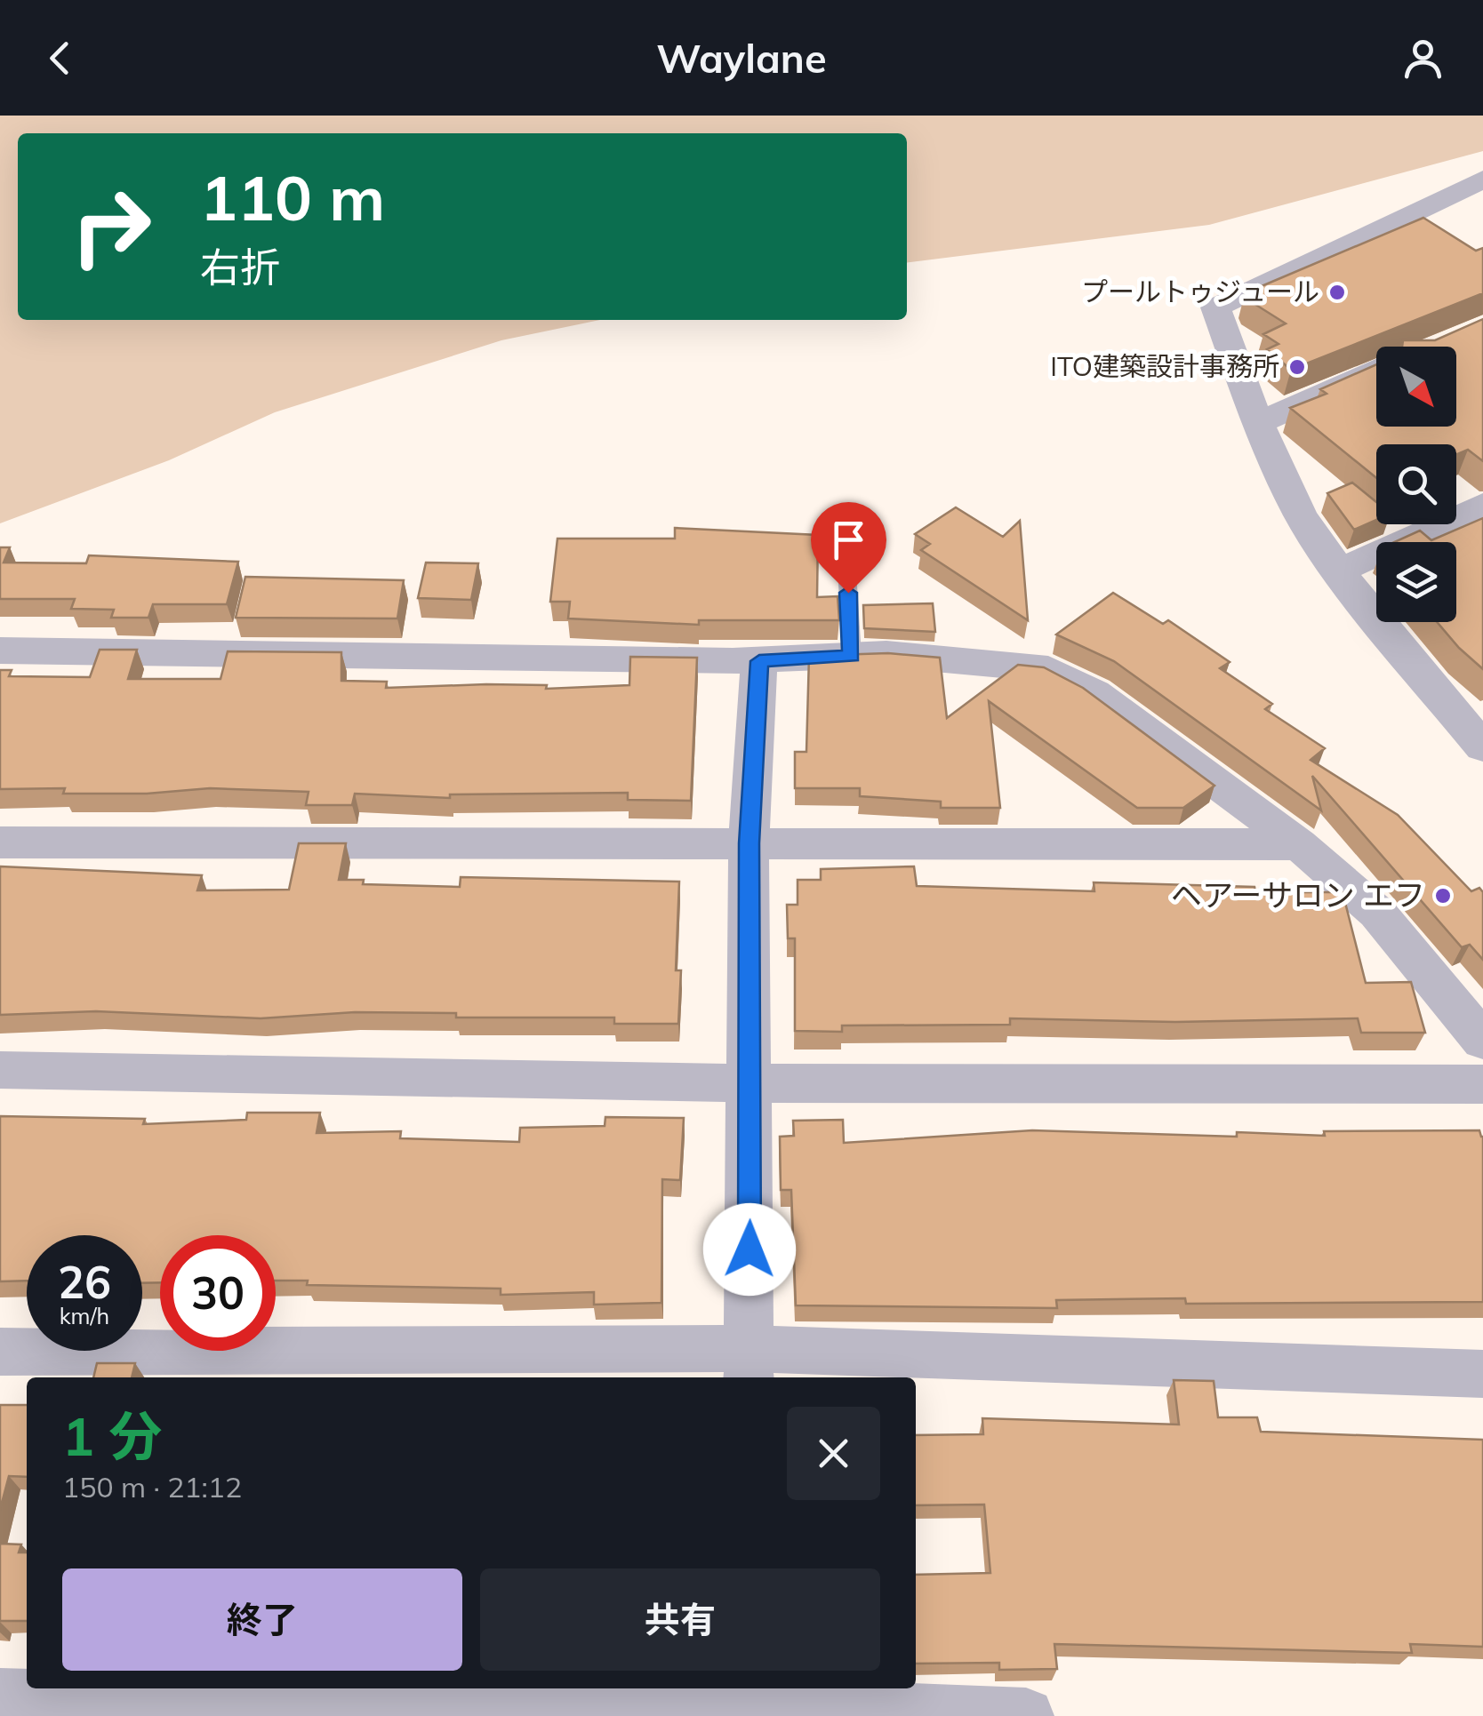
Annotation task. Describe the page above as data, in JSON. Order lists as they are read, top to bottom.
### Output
{
  "places": ["プールトゥジュール", "ITO建築設計事務所", "ヘアーサロン エフ"],
  "north": "bottom right",
  "page": {
    "header": "Waylane",
    "turn": ["110 m", "右折"],
    "speed": "26 km/h",
    "limit": "30",
    "heading": ["1 分", "150 m · 21:12"],
    "buttons": ["終了", "共有"]
  }
}
